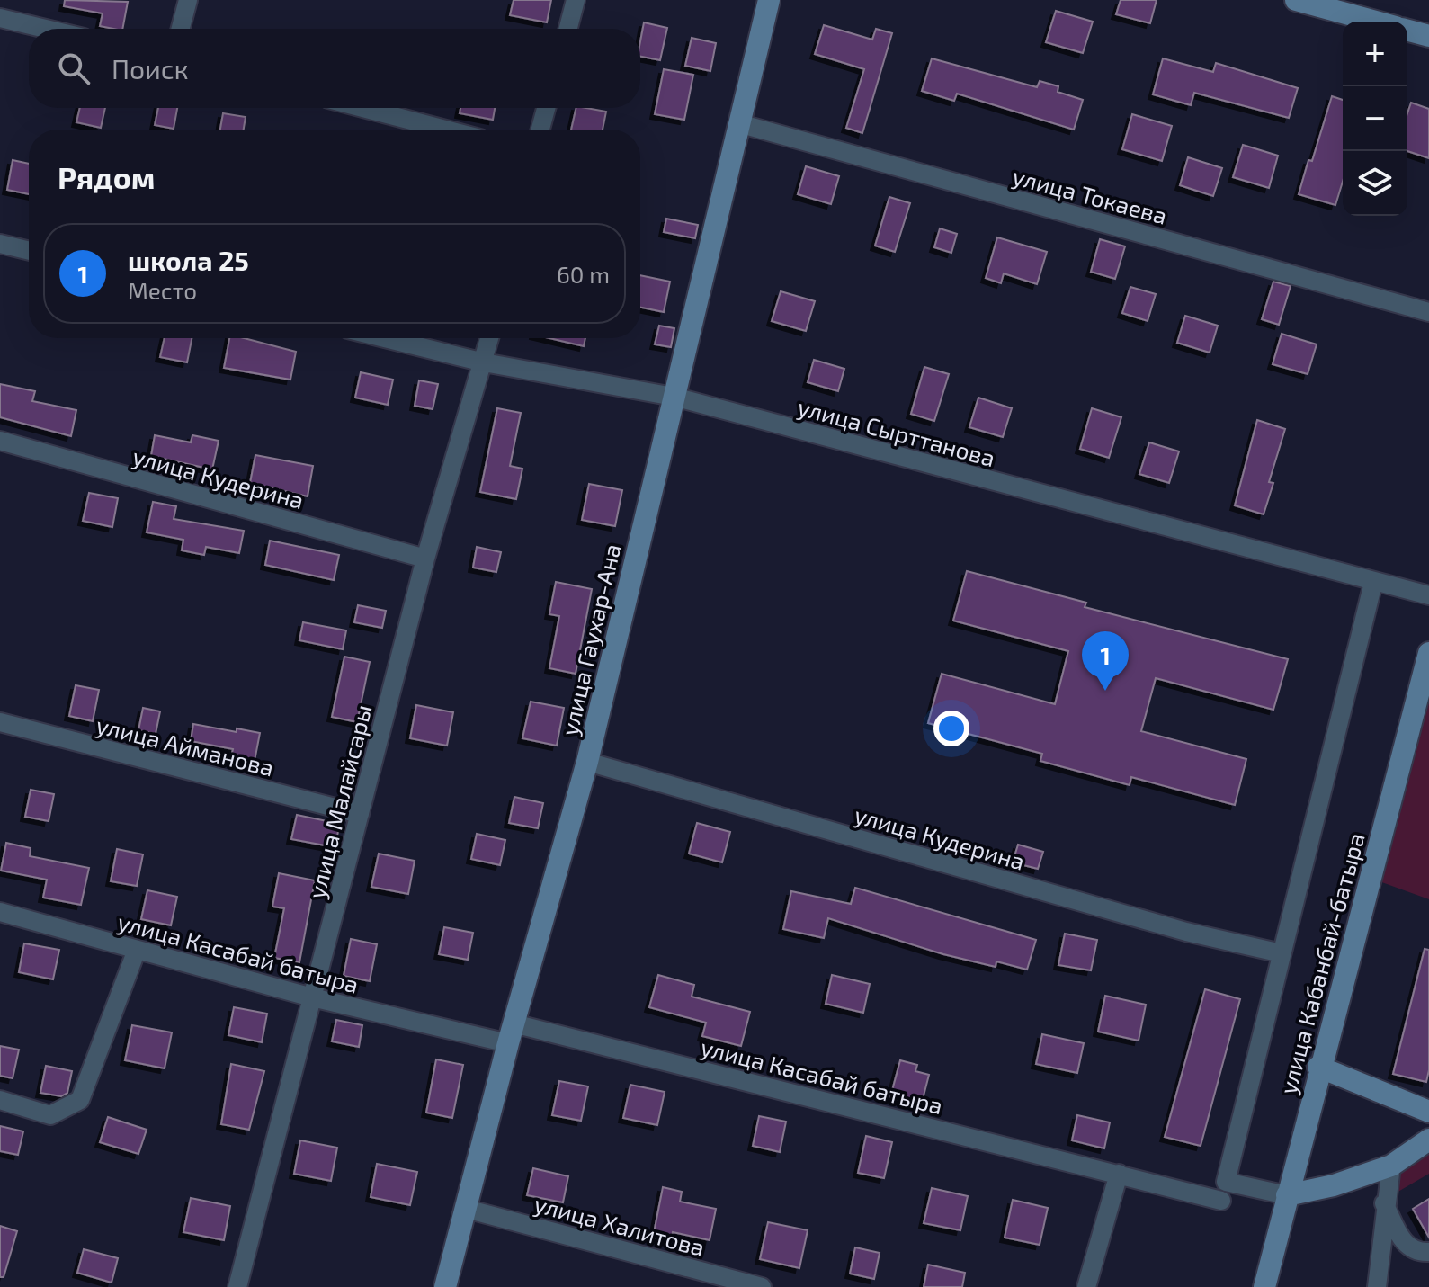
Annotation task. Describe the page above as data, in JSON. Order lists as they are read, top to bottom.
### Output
{
  "streets": {
    "street": [
      "улица Токаева",
      "улица Сырттанова",
      "улица Кудерина",
      "улица Гаухар-Ана",
      "улица Айманова",
      "улица Малайсары",
      "улица Касабай батыра",
      "улица Кабанбай-батыра",
      "улица Халитова"
    ]
  },
  "crossings": [
    ["улица Токаева", "улица Гаухар-Ана"],
    ["улица Сырттанова", "улица Гаухар-Ана"],
    ["улица Сырттанова", "улица Малайсары"],
    ["улица Кудерина", "улица Гаухар-Ана"],
    ["улица Кудерина", "улица Малайсары"],
    ["улица Гаухар-Ана", "улица Касабай батыра"],
    ["улица Гаухар-Ана", "улица Халитова"],
    ["улица Айманова", "улица Малайсары"],
    ["улица Малайсары", "улица Касабай батыра"]
  ],
  "page": {
    "map_buttons": ["+", "−"],
    "search": "Поиск",
    "heading": "Рядом",
    "list": [
      {
        "mark": "1",
        "name": "школа 25",
        "note": "Место",
        "value": "60 m"
      }
    ],
    "pins": "1"
  }
}
